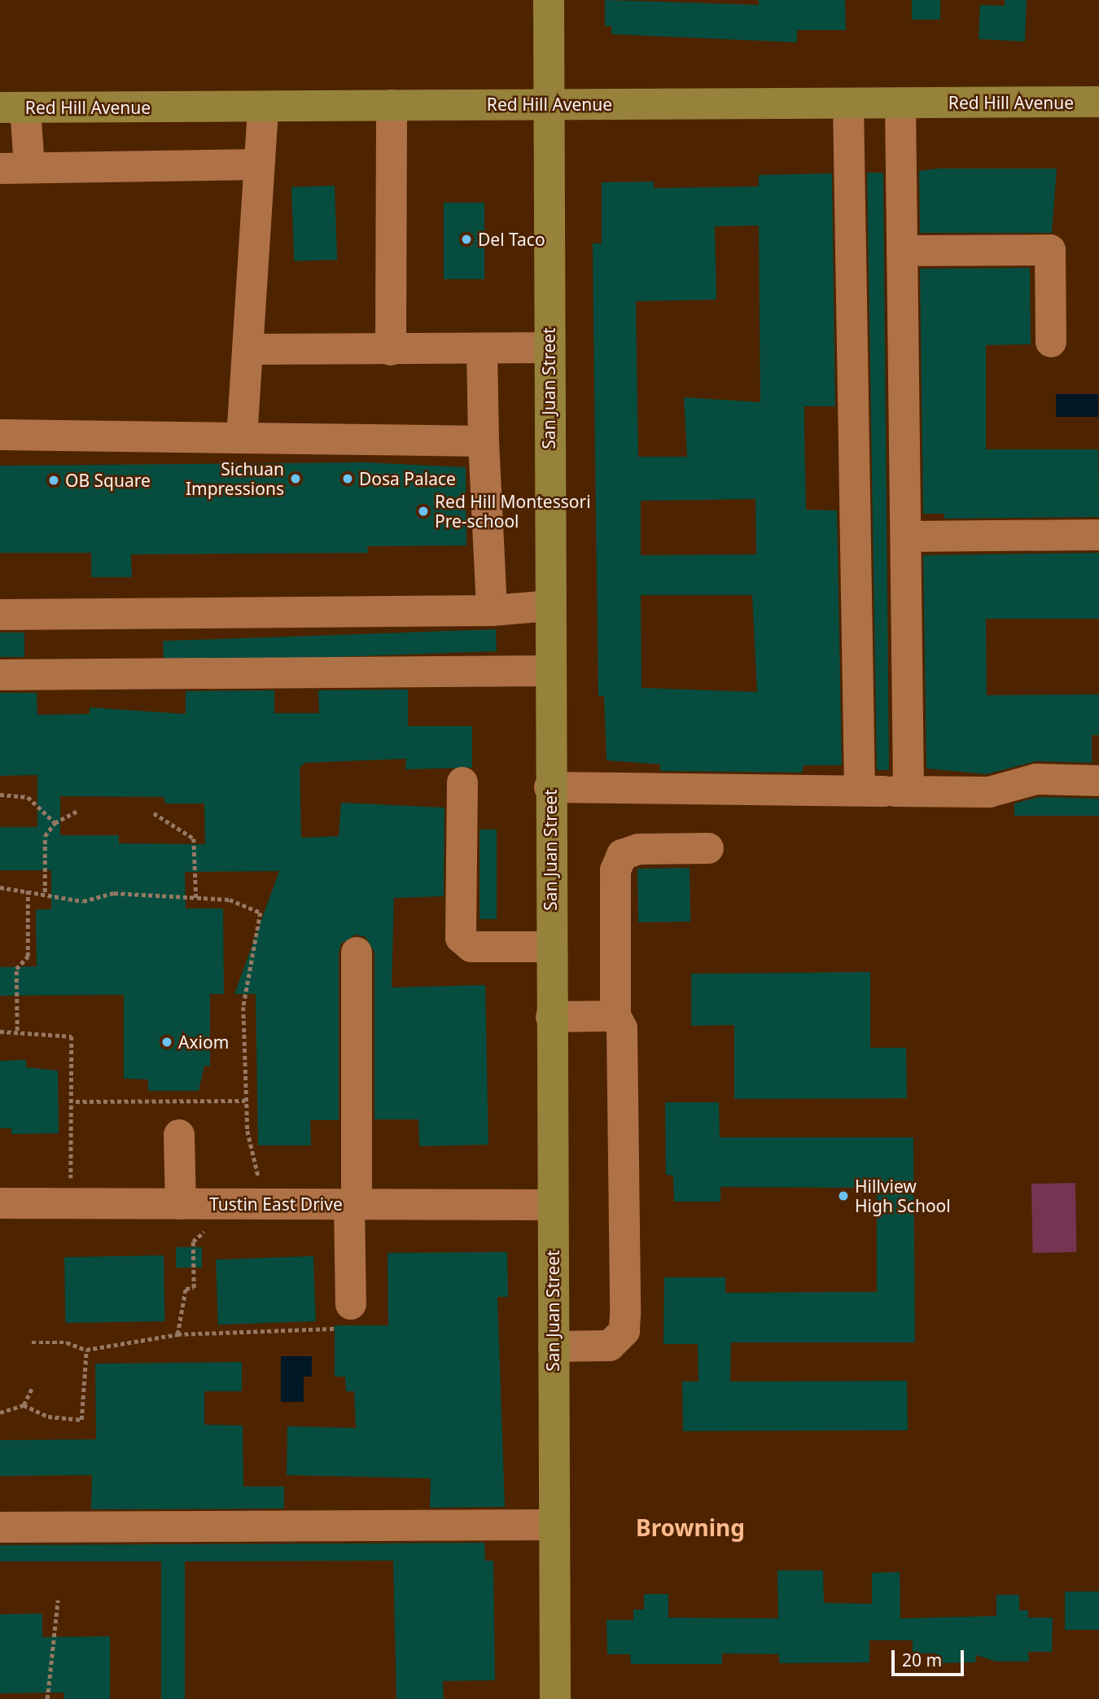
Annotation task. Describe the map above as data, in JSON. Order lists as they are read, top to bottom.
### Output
{
  "streets": {
    "main road": ["Red Hill Avenue", "San Juan Street"],
    "street": ["Tustin East Drive"]
  },
  "crossings": [
    ["Red Hill Avenue", "San Juan Street"],
    ["San Juan Street", "Tustin East Drive"]
  ],
  "districts": ["Browning"],
  "places": [
    "Del Taco",
    "Sichuan Impressions",
    "Dosa Palace",
    "OB Square",
    "Red Hill Montessori Pre-school",
    "Axiom",
    "Hillview High School"
  ],
  "scale_bar": "20 m"
}
